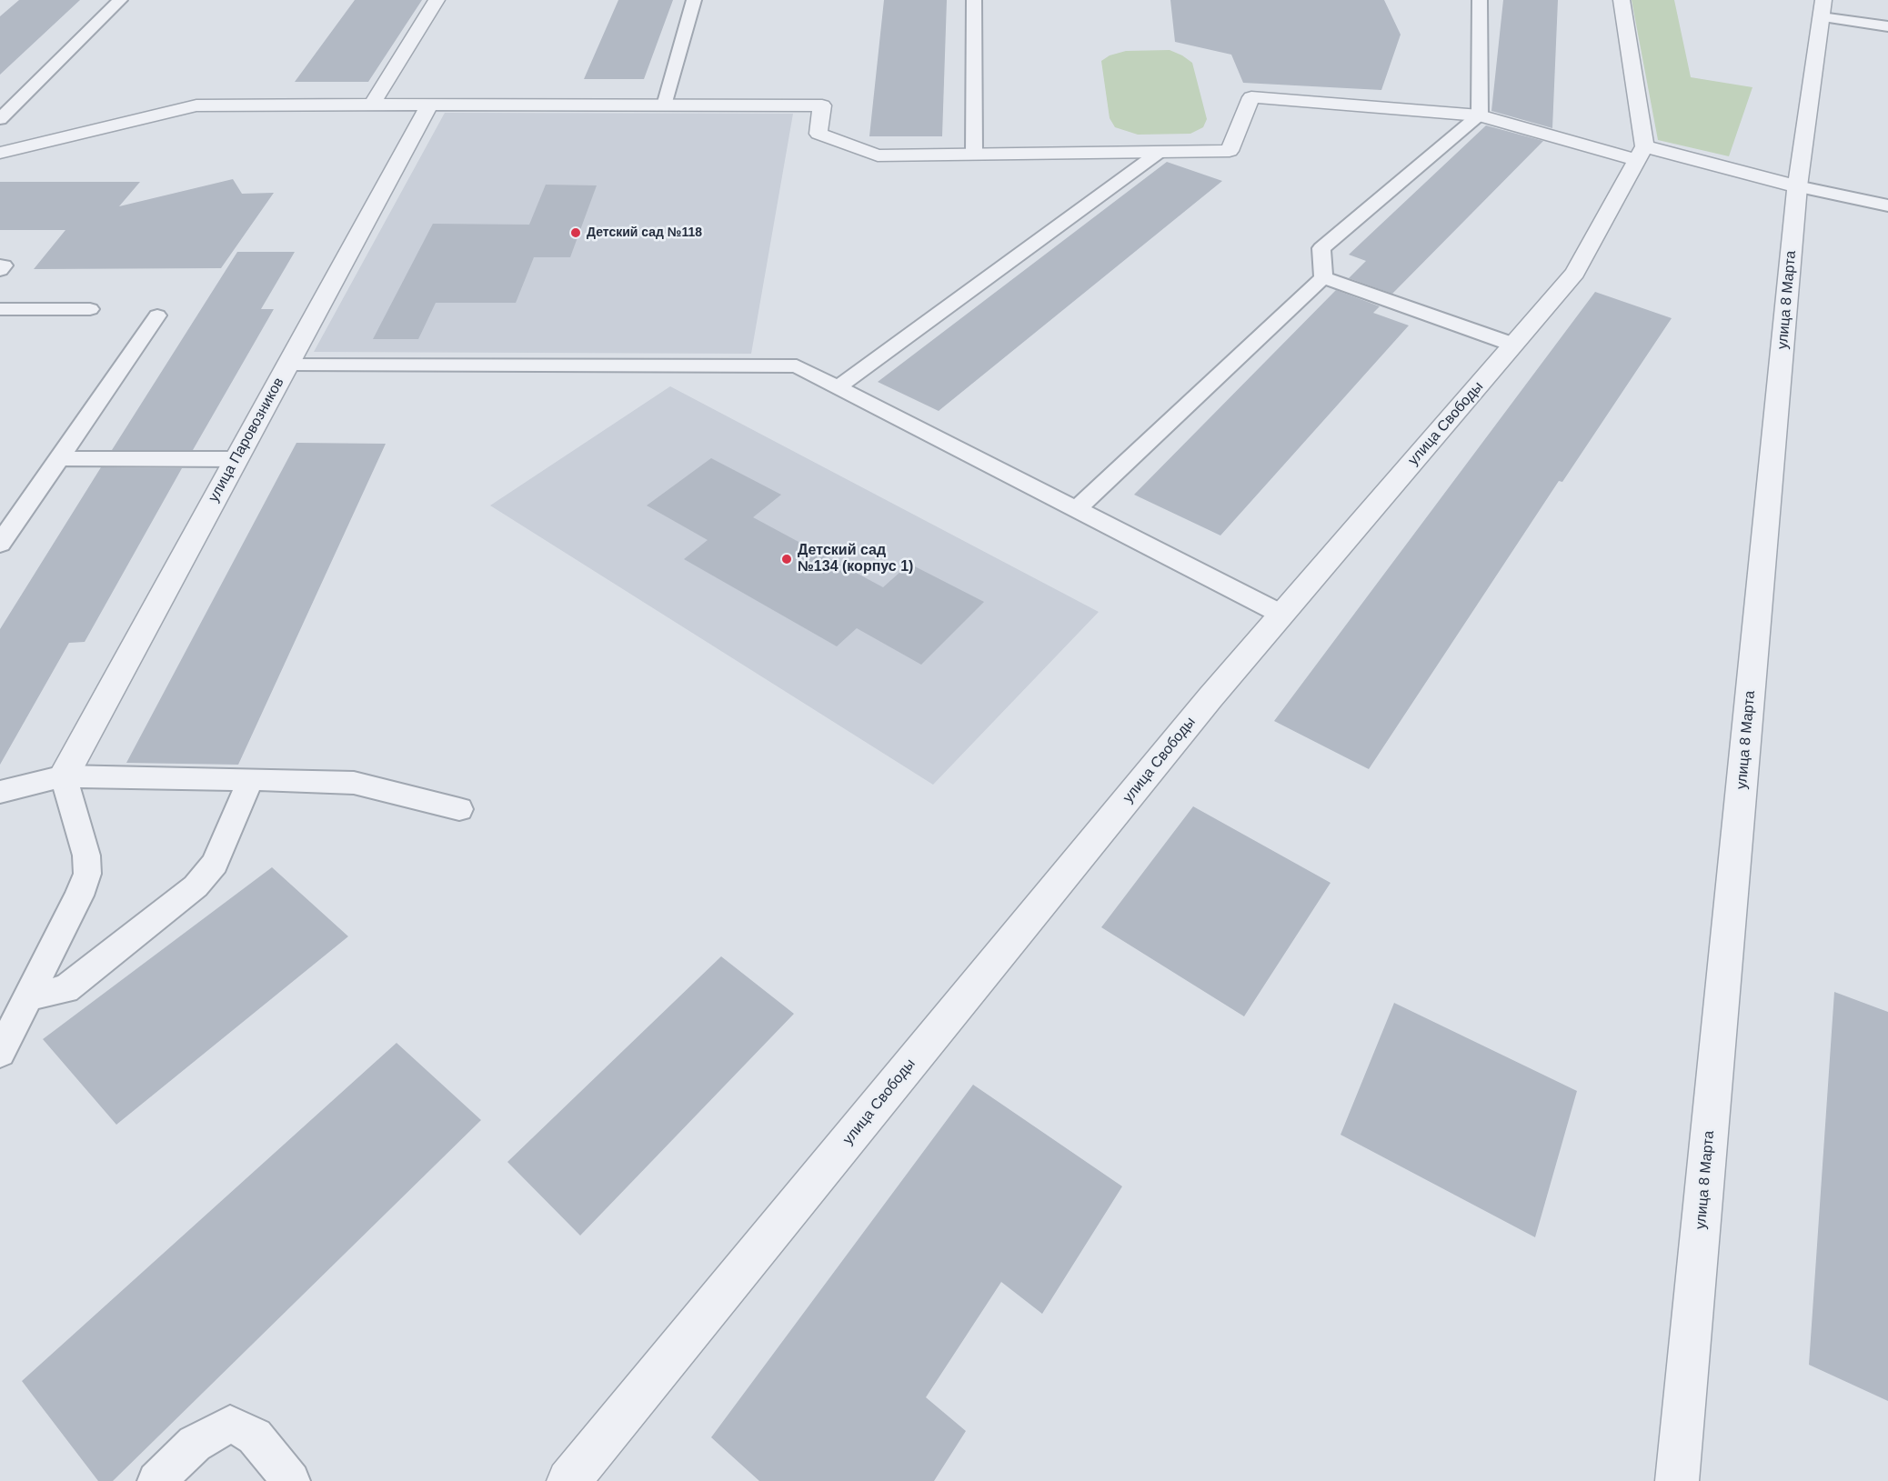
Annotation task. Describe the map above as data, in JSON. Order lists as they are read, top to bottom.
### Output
{
  "streets": {
    "street": ["улица 8 Марта", "улица Свободы", "улица Паровозников"]
  },
  "places": ["Детский сад №118", "Детский сад №134 (корпус 1)"]
}
